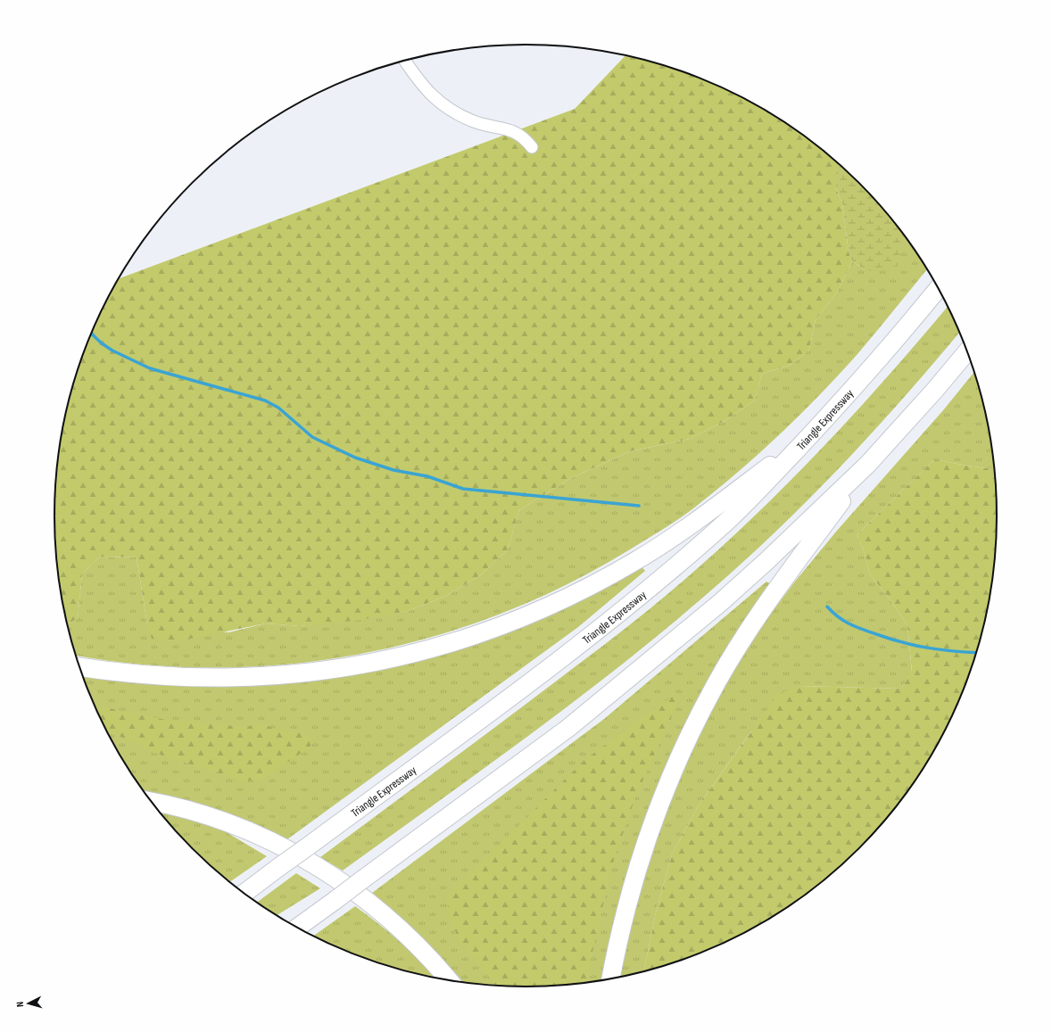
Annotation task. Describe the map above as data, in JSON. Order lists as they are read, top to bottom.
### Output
{
  "streets": {
    "highway": ["Triangle Expressway"]
  },
  "north": "left"
}
